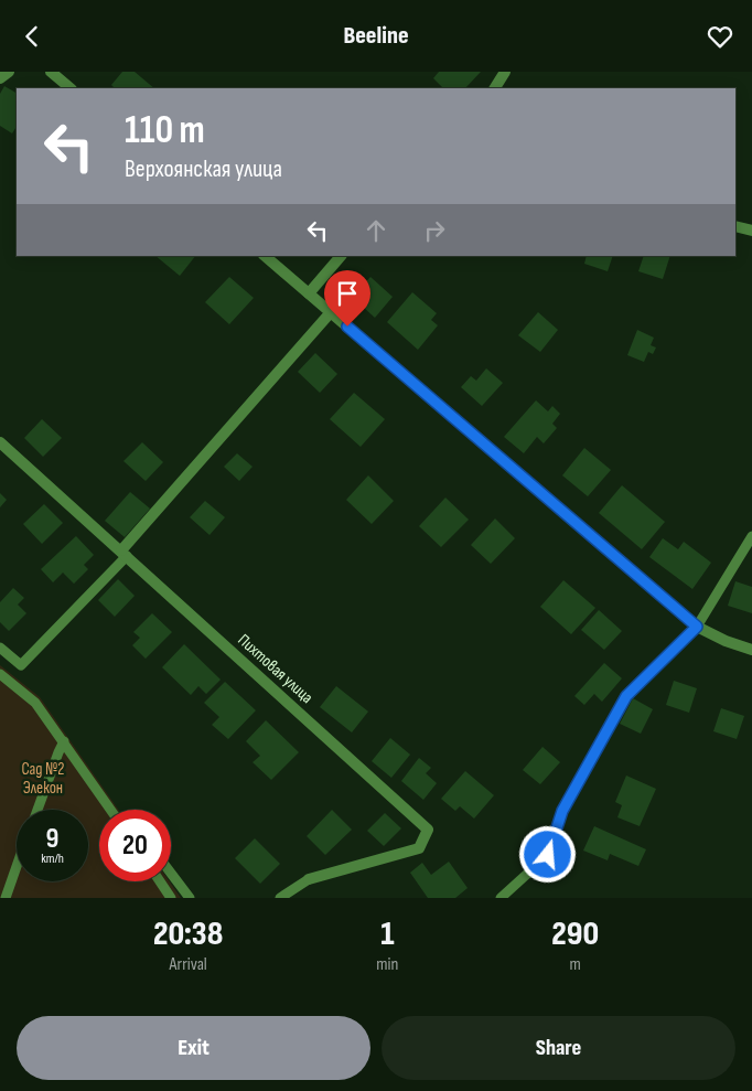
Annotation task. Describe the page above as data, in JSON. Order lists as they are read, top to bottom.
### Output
{
  "streets": {
    "street": ["Пихтовая улица"]
  },
  "parks": ["Сад №2 Элекон"],
  "page": {
    "header": "Beeline",
    "turn": ["110 m", "Верхоянская улица"],
    "speed": "9 km/h",
    "limit": "20",
    "eta": [
      "20:38",
      "Arrival",
      "1",
      "min",
      "290",
      "m"
    ],
    "buttons": ["Exit", "Share"]
  }
}
